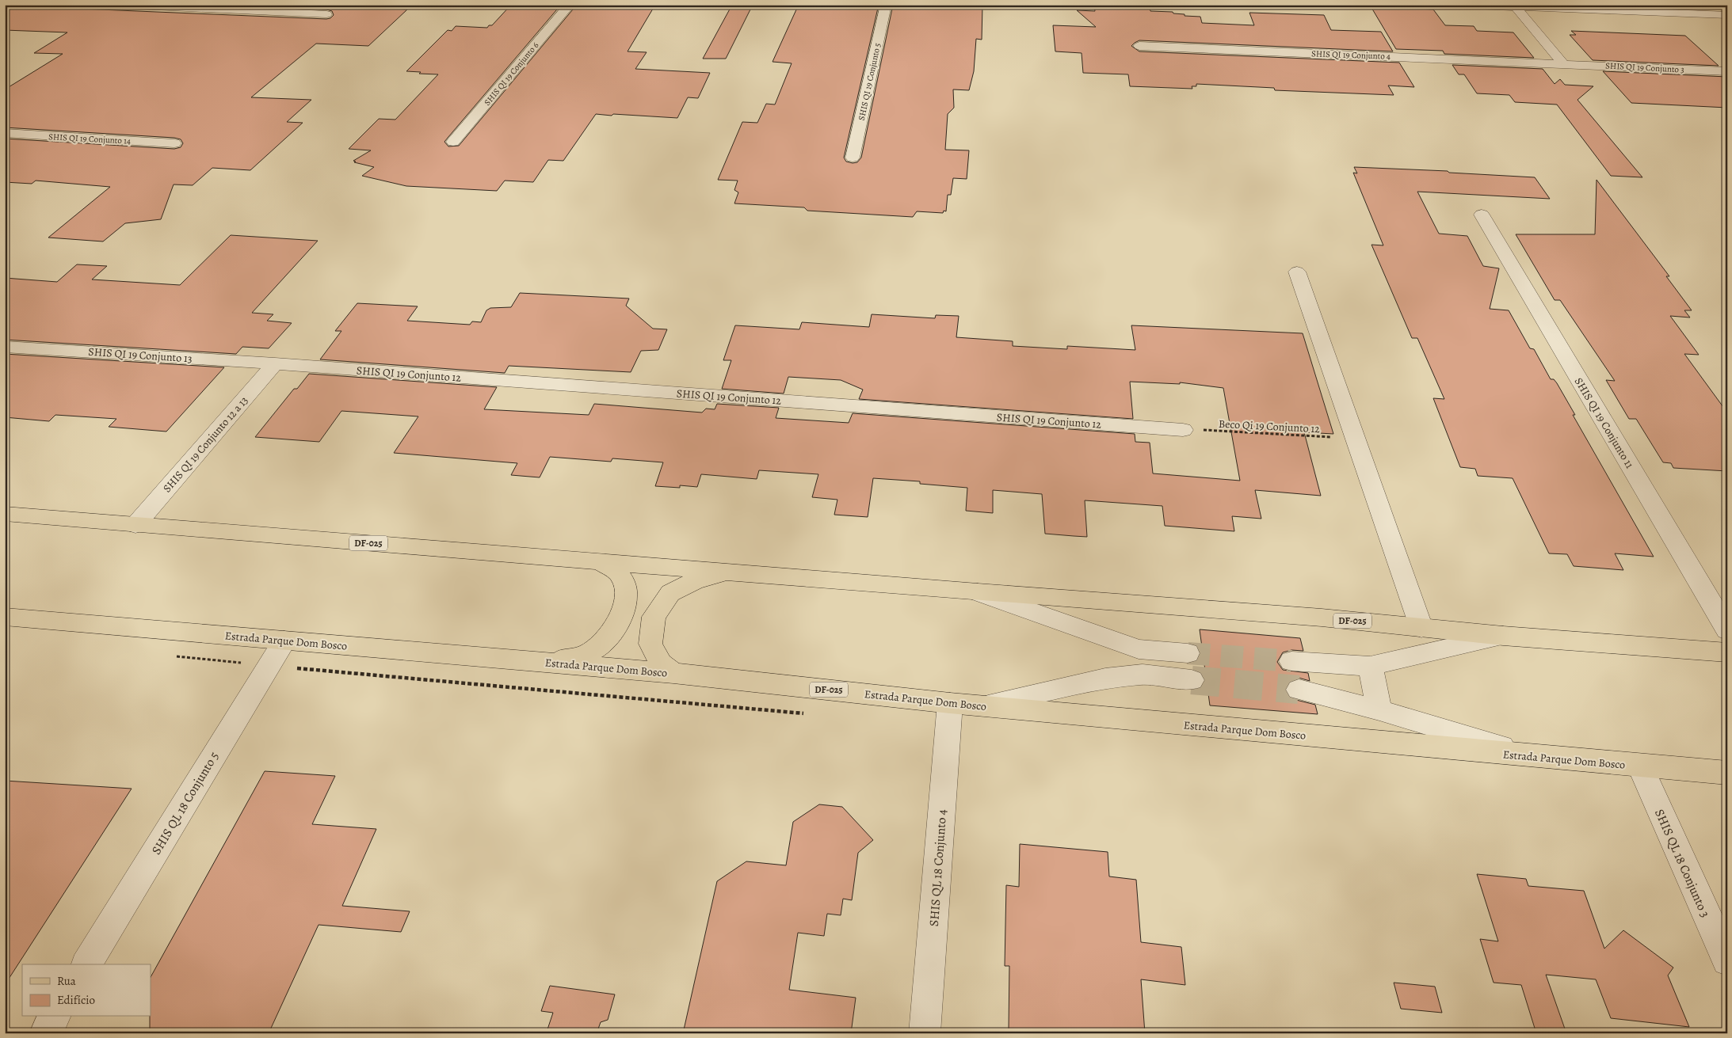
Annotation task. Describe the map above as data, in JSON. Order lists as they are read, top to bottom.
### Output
{
  "streets": {
    "main road": ["DF-025", "Estrada Parque Dom Bosco"],
    "street": [
      "SHIS QI 19 Conjunto 4",
      "SHIS QI 19 Conjunto 3",
      "SHIS QI 19 Conjunto 6",
      "SHIS QI 19 Conjunto 5",
      "SHIS QI 19 Conjunto 14",
      "SHIS QI 19 Conjunto 13",
      "SHIS QI 19 Conjunto 12",
      "SHIS QI 19 Conjunto 11",
      "SHIS QI 19 Conjunto 12 a 13",
      "SHIS QL 18 Conjunto 5",
      "SHIS QL 18 Conjunto 3",
      "SHIS QL 18 Conjunto 4"
    ],
    "path": ["Beco Qi 19 Conjunto 12"]
  },
  "crossings": [
    ["SHIS QI 19 Conjunto 4", "SHIS QI 19 Conjunto 3"],
    ["SHIS QI 19 Conjunto 13", "SHIS QI 19 Conjunto 12"],
    ["SHIS QI 19 Conjunto 13", "SHIS QI 19 Conjunto 12 a 13"],
    ["SHIS QI 19 Conjunto 12", "Beco Qi 19 Conjunto 12"],
    ["SHIS QI 19 Conjunto 12", "SHIS QI 19 Conjunto 12 a 13"],
    ["SHIS QI 19 Conjunto 12 a 13", "DF-025"],
    ["Estrada Parque Dom Bosco", "SHIS QL 18 Conjunto 5"],
    ["Estrada Parque Dom Bosco", "SHIS QL 18 Conjunto 3"],
    ["Estrada Parque Dom Bosco", "SHIS QL 18 Conjunto 4"]
  ],
  "legend": ["Rua", "Edifício"]
}
